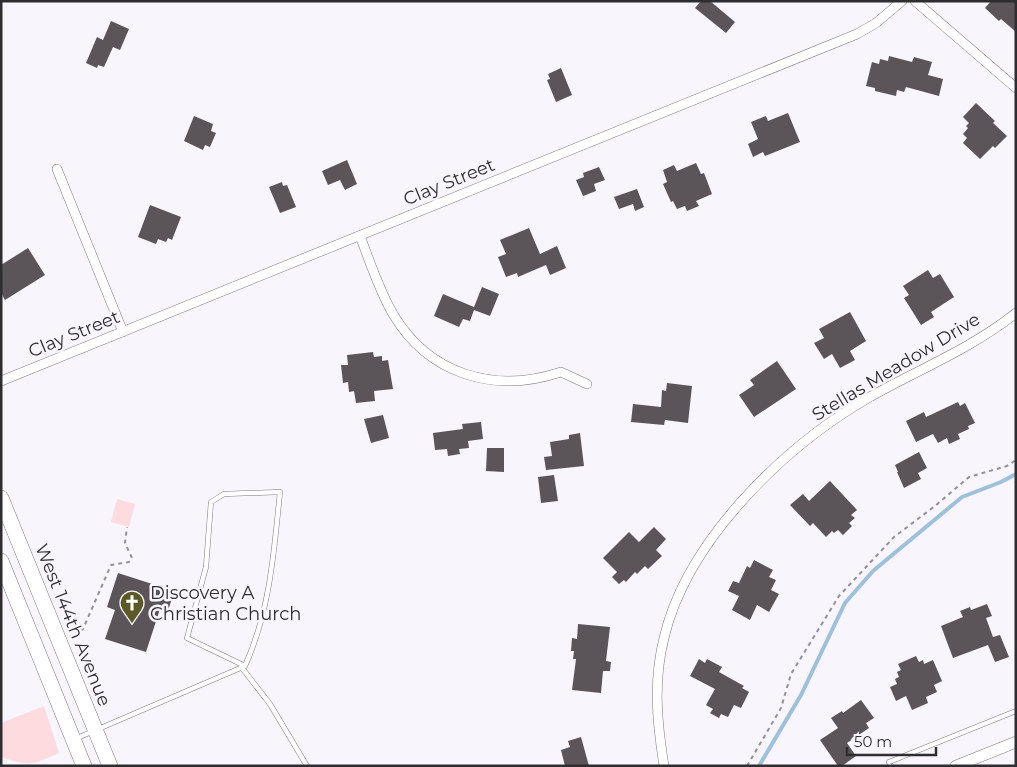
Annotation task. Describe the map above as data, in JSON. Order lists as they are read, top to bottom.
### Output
{
  "streets": {
    "main road": ["West 144th Avenue"],
    "street": ["Clay Street", "Stellas Meadow Drive"]
  },
  "places": {
    "church": ["Discovery A Christian Church"]
  },
  "scale_bar": "50 m"
}
